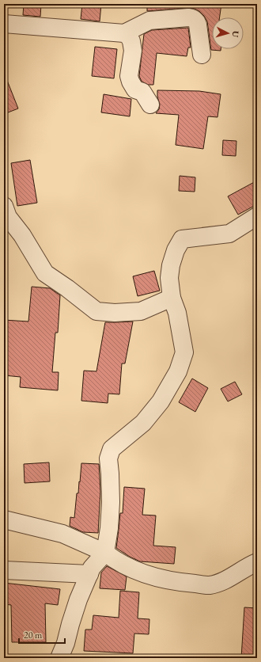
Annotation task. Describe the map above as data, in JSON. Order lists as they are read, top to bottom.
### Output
{
  "scale_bar": "20 m",
  "north": "right"
}
